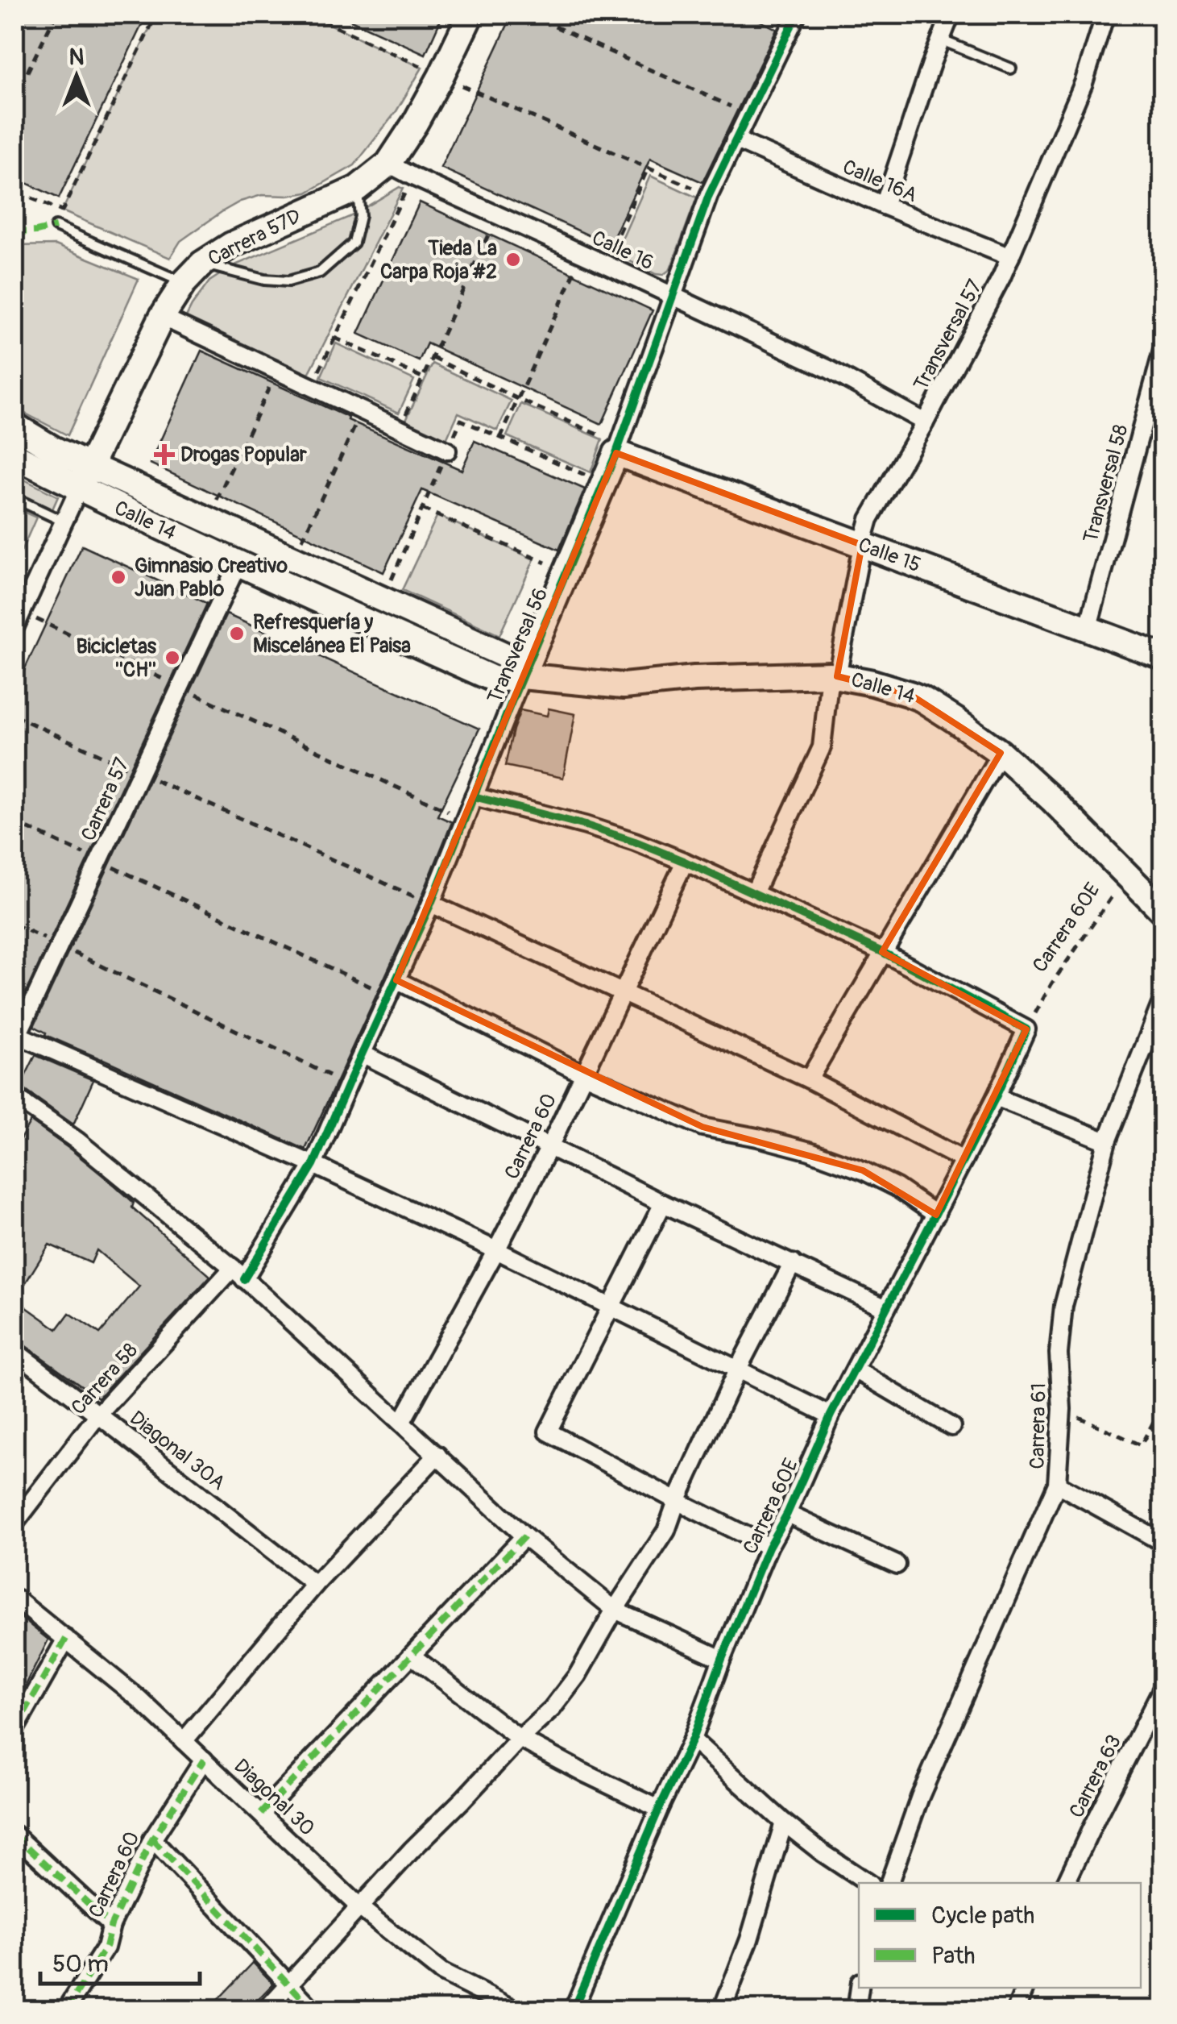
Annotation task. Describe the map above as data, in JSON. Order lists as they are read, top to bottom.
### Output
{
  "streets": {
    "street": [
      "Calle 16A",
      "Carrera 57D",
      "Calle 16",
      "Transversal 57",
      "Transversal 58",
      "Calle 14",
      "Calle 15",
      "Transversal 56",
      "Carrera 57",
      "Carrera 60E",
      "Carrera 60",
      "Carrera 58",
      "Carrera 61",
      "Diagonal 30A",
      "Carrera 63",
      "Diagonal 30"
    ]
  },
  "crossings": [
    ["Calle 16A", "Transversal 57"],
    ["Calle 16A", "Transversal 56"],
    ["Carrera 57D", "Calle 16"],
    ["Carrera 57D", "Calle 14"],
    ["Calle 16", "Transversal 57"],
    ["Calle 16", "Transversal 56"],
    ["Transversal 57", "Calle 14"],
    ["Transversal 57", "Calle 15"],
    ["Transversal 58", "Calle 15"],
    ["Calle 14", "Transversal 56"],
    ["Calle 14", "Carrera 57"],
    ["Calle 14", "Carrera 60E"],
    ["Calle 15", "Transversal 56"],
    ["Transversal 56", "Carrera 58"],
    ["Carrera 60", "Diagonal 30"],
    ["Carrera 58", "Diagonal 30A"]
  ],
  "places": {
    "other": [
      "Tieda La Carpa Roja #2",
      "Gimnasio Creativo Juan Pablo",
      "Refresquería y Miscelánea El Paisa",
      "Bicicletas ''CH''"
    ],
    "health": ["Drogas Popular"]
  },
  "legend": ["Cycle path", "Path"],
  "scale_bar": "50 m",
  "north": "top"
}
